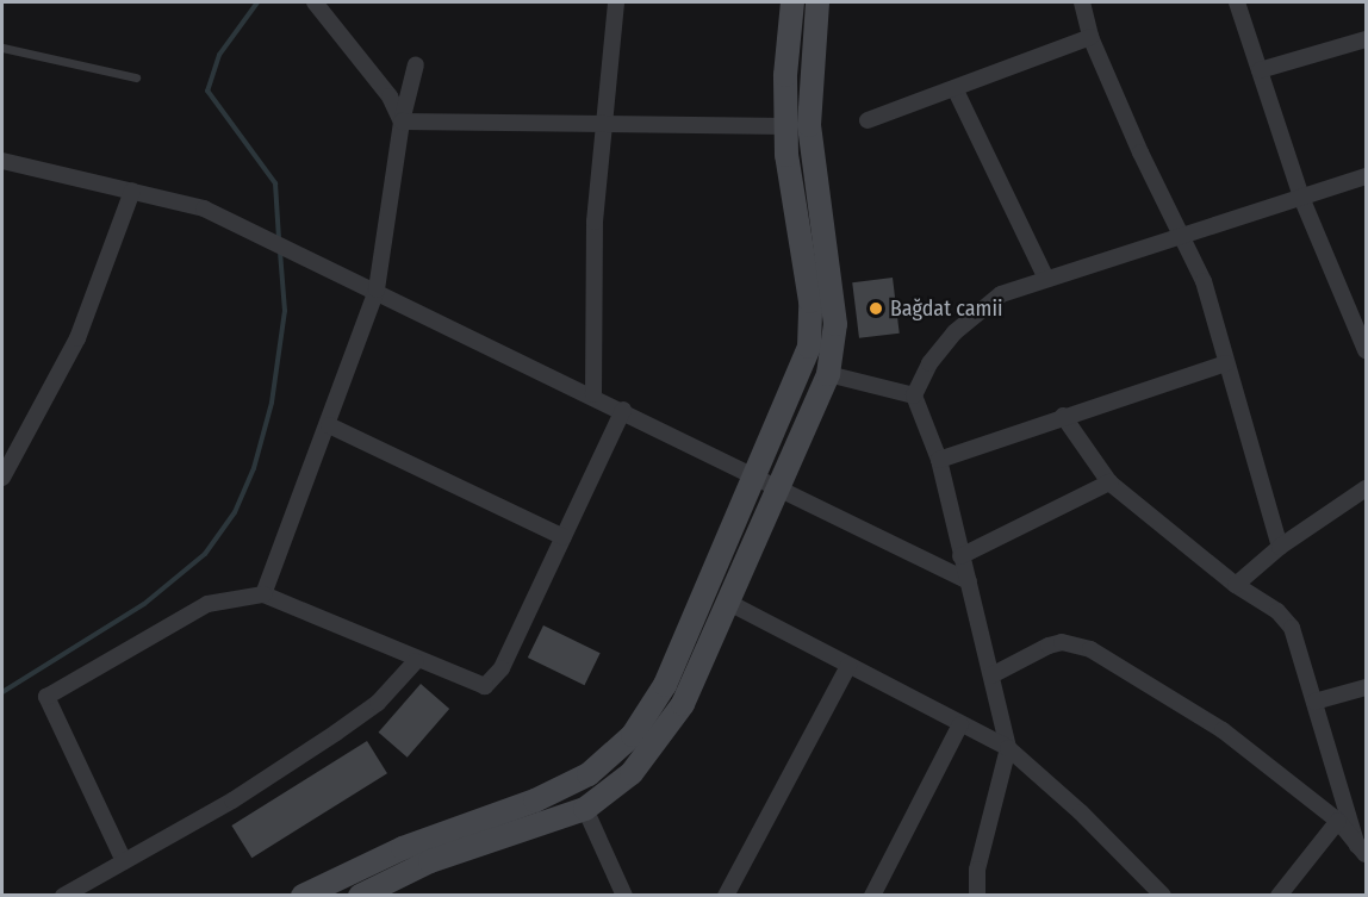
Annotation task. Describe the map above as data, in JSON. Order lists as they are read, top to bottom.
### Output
{
  "places": ["Bağdat camii"]
}
